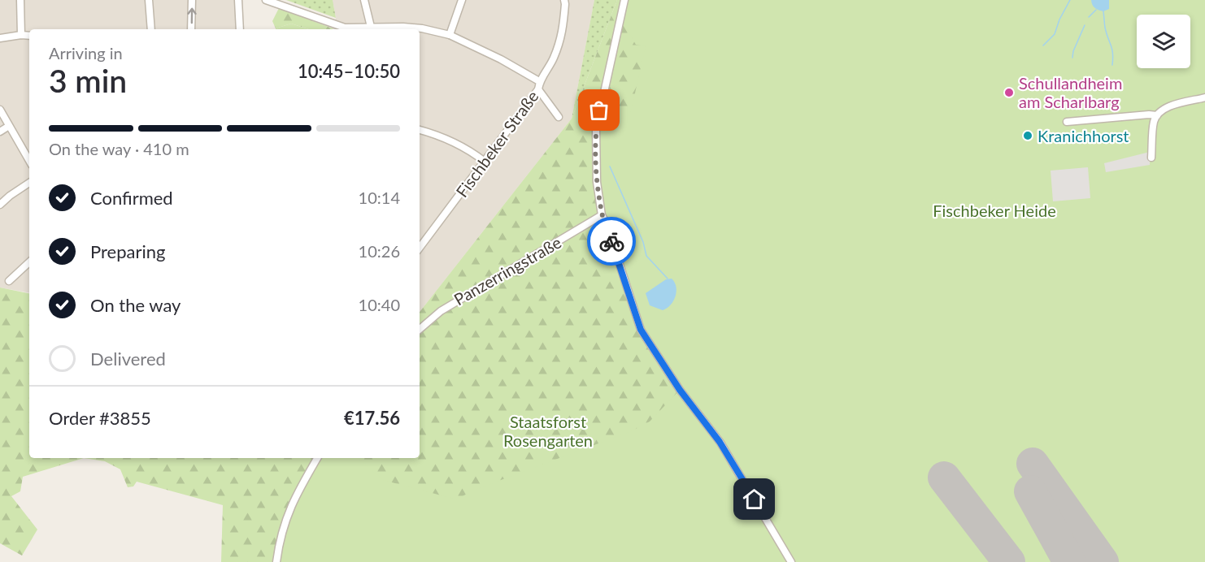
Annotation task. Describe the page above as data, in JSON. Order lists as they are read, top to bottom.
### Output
{
  "streets": {
    "street": ["Fischbeker Straße", "Panzerringstraße"]
  },
  "parks": ["Fischbeker Heide", "Staatsforst Rosengarten"],
  "places": ["Schullandheim am Scharlbarg", "Kranichhorst"],
  "page": {
    "heading": ["3 min", "Arriving in", "10:45–10:50"],
    "panel": ["Order #3855", "€17.56"],
    "bar": "On the way · 410 m",
    "list": [
      ["Confirmed", "10:14"],
      ["Preparing", "10:26"],
      ["On the way", "10:40"],
      "Delivered"
    ]
  }
}
